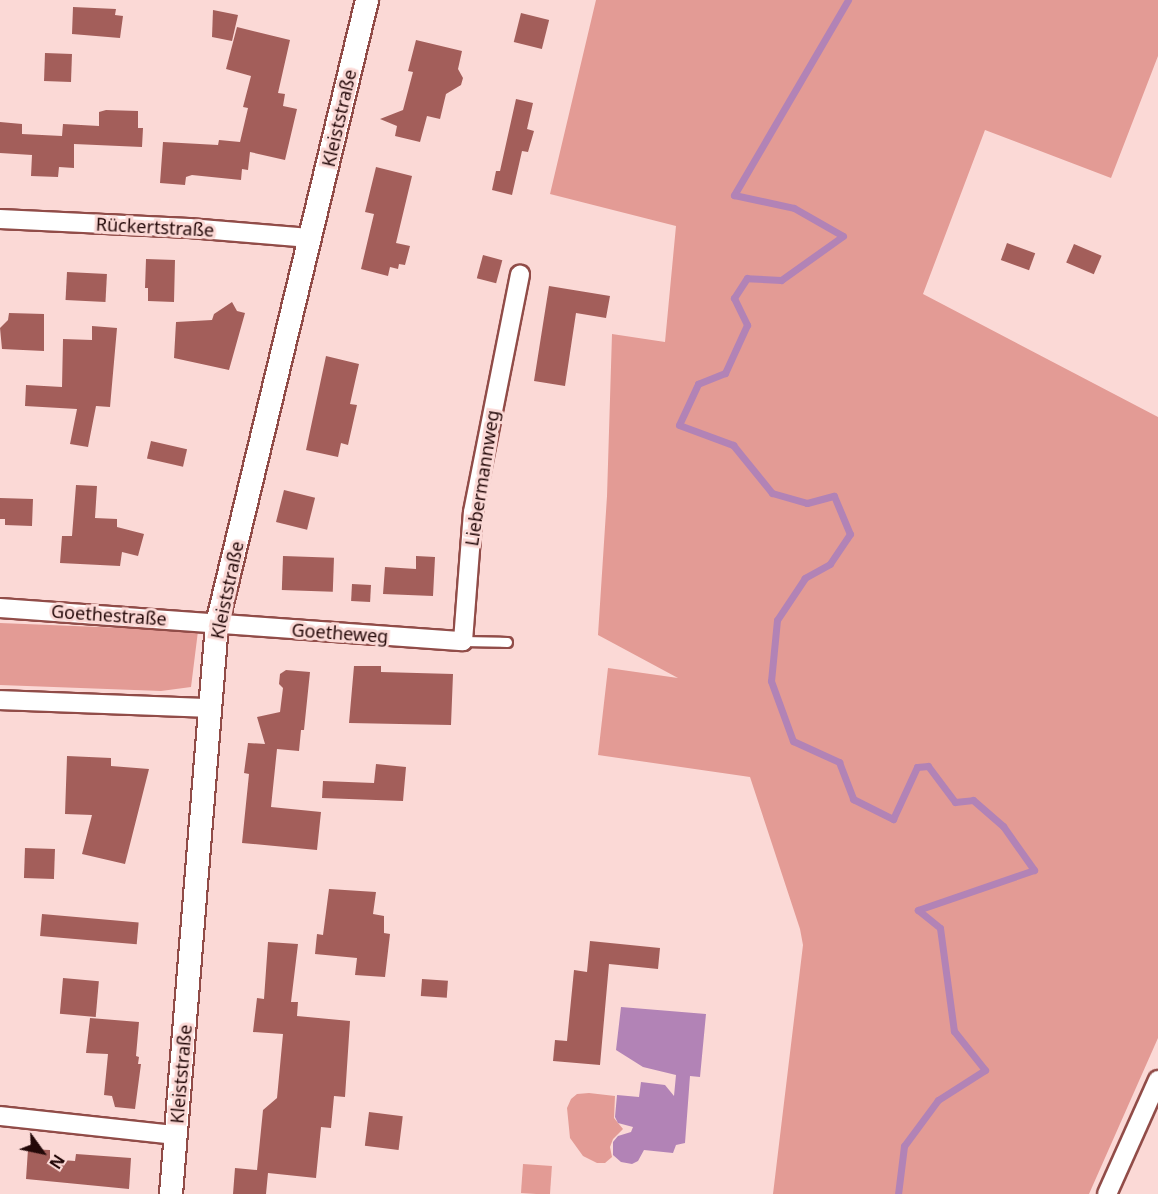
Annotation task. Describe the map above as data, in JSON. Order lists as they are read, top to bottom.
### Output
{
  "streets": {
    "street": [
      "Kleiststraße",
      "Rückertstraße",
      "Liebermannweg",
      "Goethestraße",
      "Goetheweg"
    ]
  },
  "crossings": [
    ["Kleiststraße", "Rückertstraße"],
    ["Kleiststraße", "Goethestraße"],
    ["Kleiststraße", "Goetheweg"],
    ["Liebermannweg", "Goetheweg"],
    ["Goethestraße", "Goetheweg"]
  ],
  "north": "bottom right"
}
